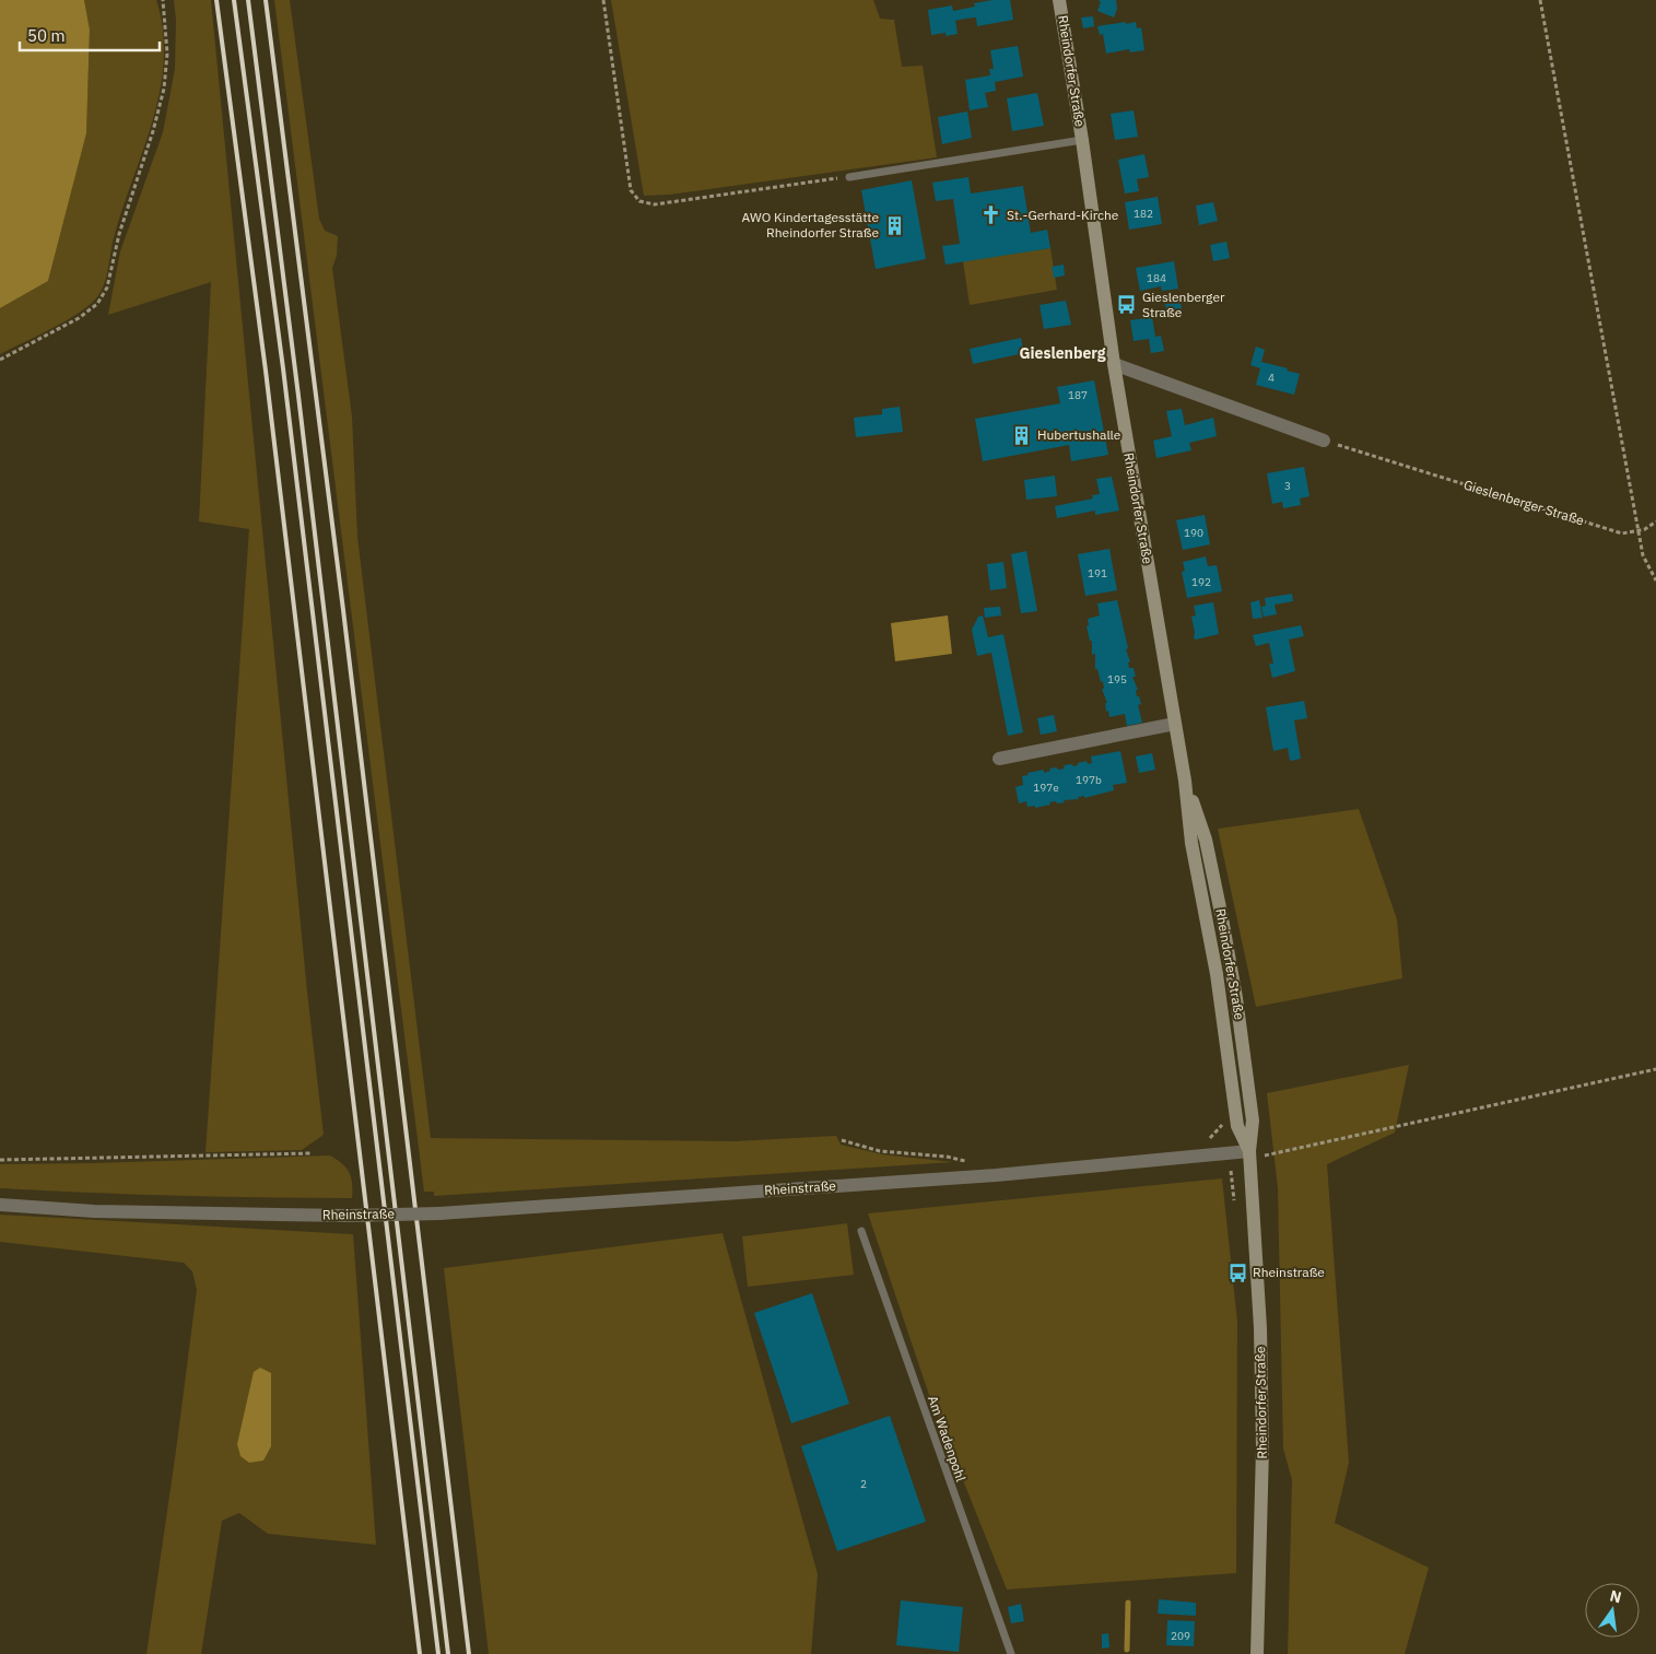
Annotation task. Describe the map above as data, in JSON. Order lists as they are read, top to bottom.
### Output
{
  "streets": {
    "main road": ["Rheindorfer Straße"],
    "street": ["Rheinstraße"],
    "lane": ["Am Wadenpohl"],
    "path": ["Gieslenberger Straße"]
  },
  "crossings": [
    ["Rheindorfer Straße", "Rheinstraße"]
  ],
  "districts": ["Gieslenberg"],
  "places": {
    "church": ["St.-Gerhard-Kirche"],
    "building": ["AWO Kindertagesstätte Rheindorfer Straße", "Hubertushalle"],
    "bus stop": ["Gieslenberger Straße", "Rheinstraße"]
  },
  "house_numbers": [
    "182",
    "184",
    "4",
    "187",
    "3",
    "190",
    "191",
    "192",
    "195",
    "197b",
    "197e",
    "2",
    "209"
  ],
  "scale_bar": "50 m",
  "north": "top"
}
